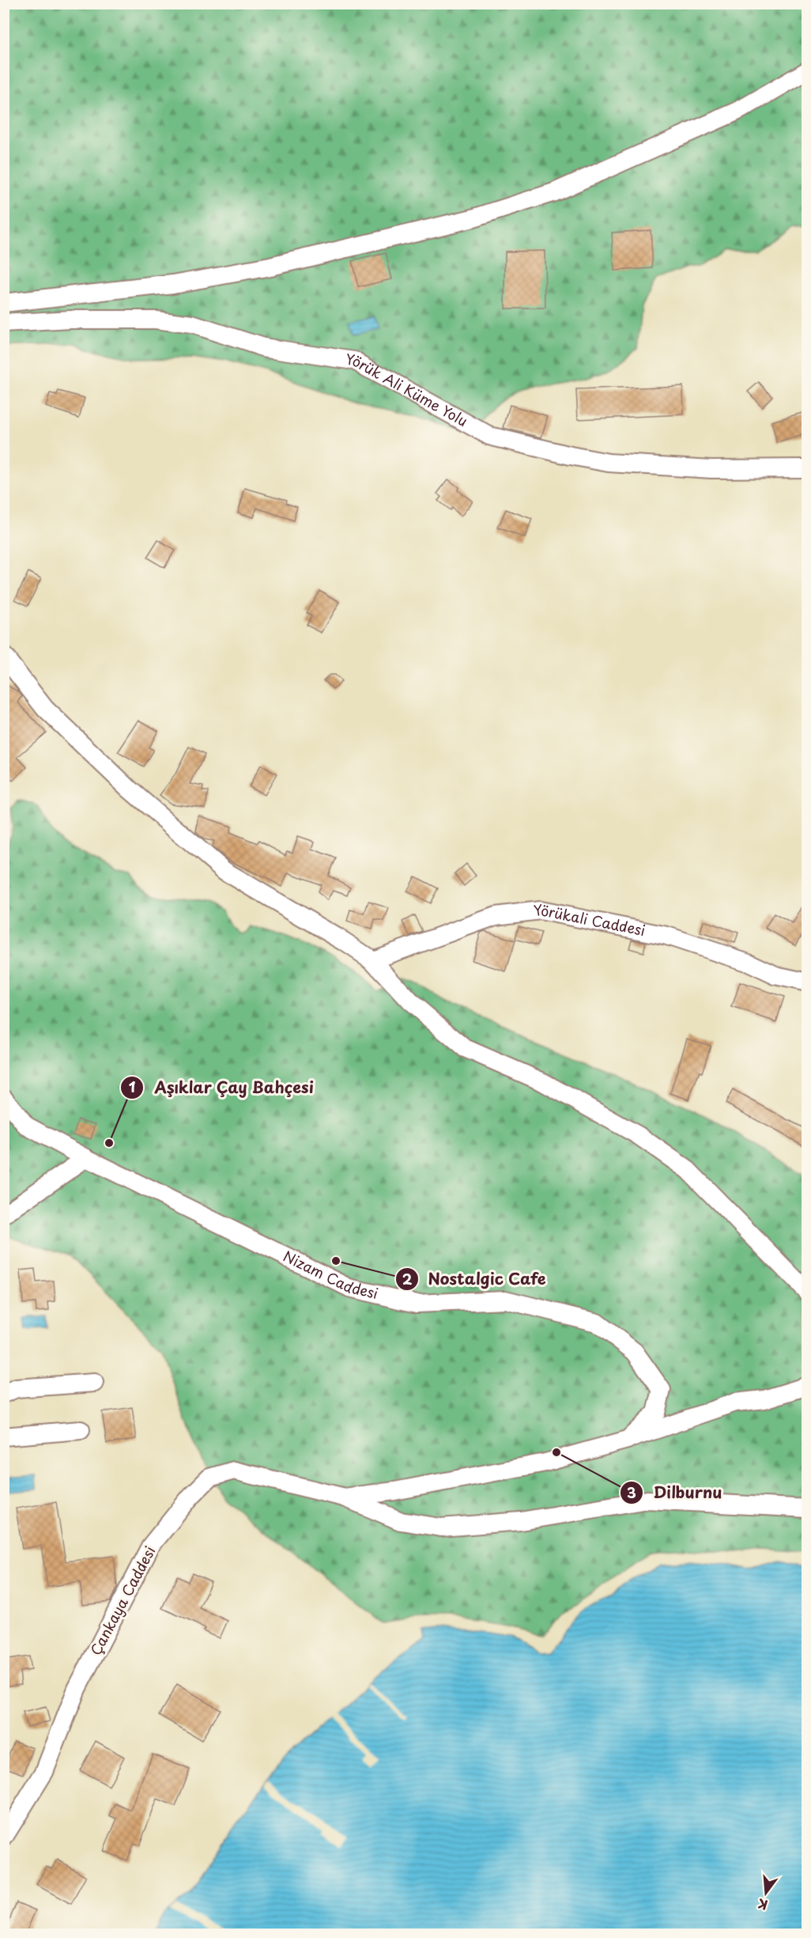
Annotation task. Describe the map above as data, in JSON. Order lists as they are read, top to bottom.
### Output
{
  "streets": {
    "street": [
      "Yörük Ali Küme Yolu",
      "Yörükali Caddesi",
      "Nizam Caddesi",
      "Çankaya Caddesi"
    ]
  },
  "crossings": [
    ["Nizam Caddesi", "Çankaya Caddesi"]
  ],
  "places": ["Aşıklar Çay Bahçesi", "Nostalgic Cafe", "Dilburnu"],
  "north": "bottom"
}
